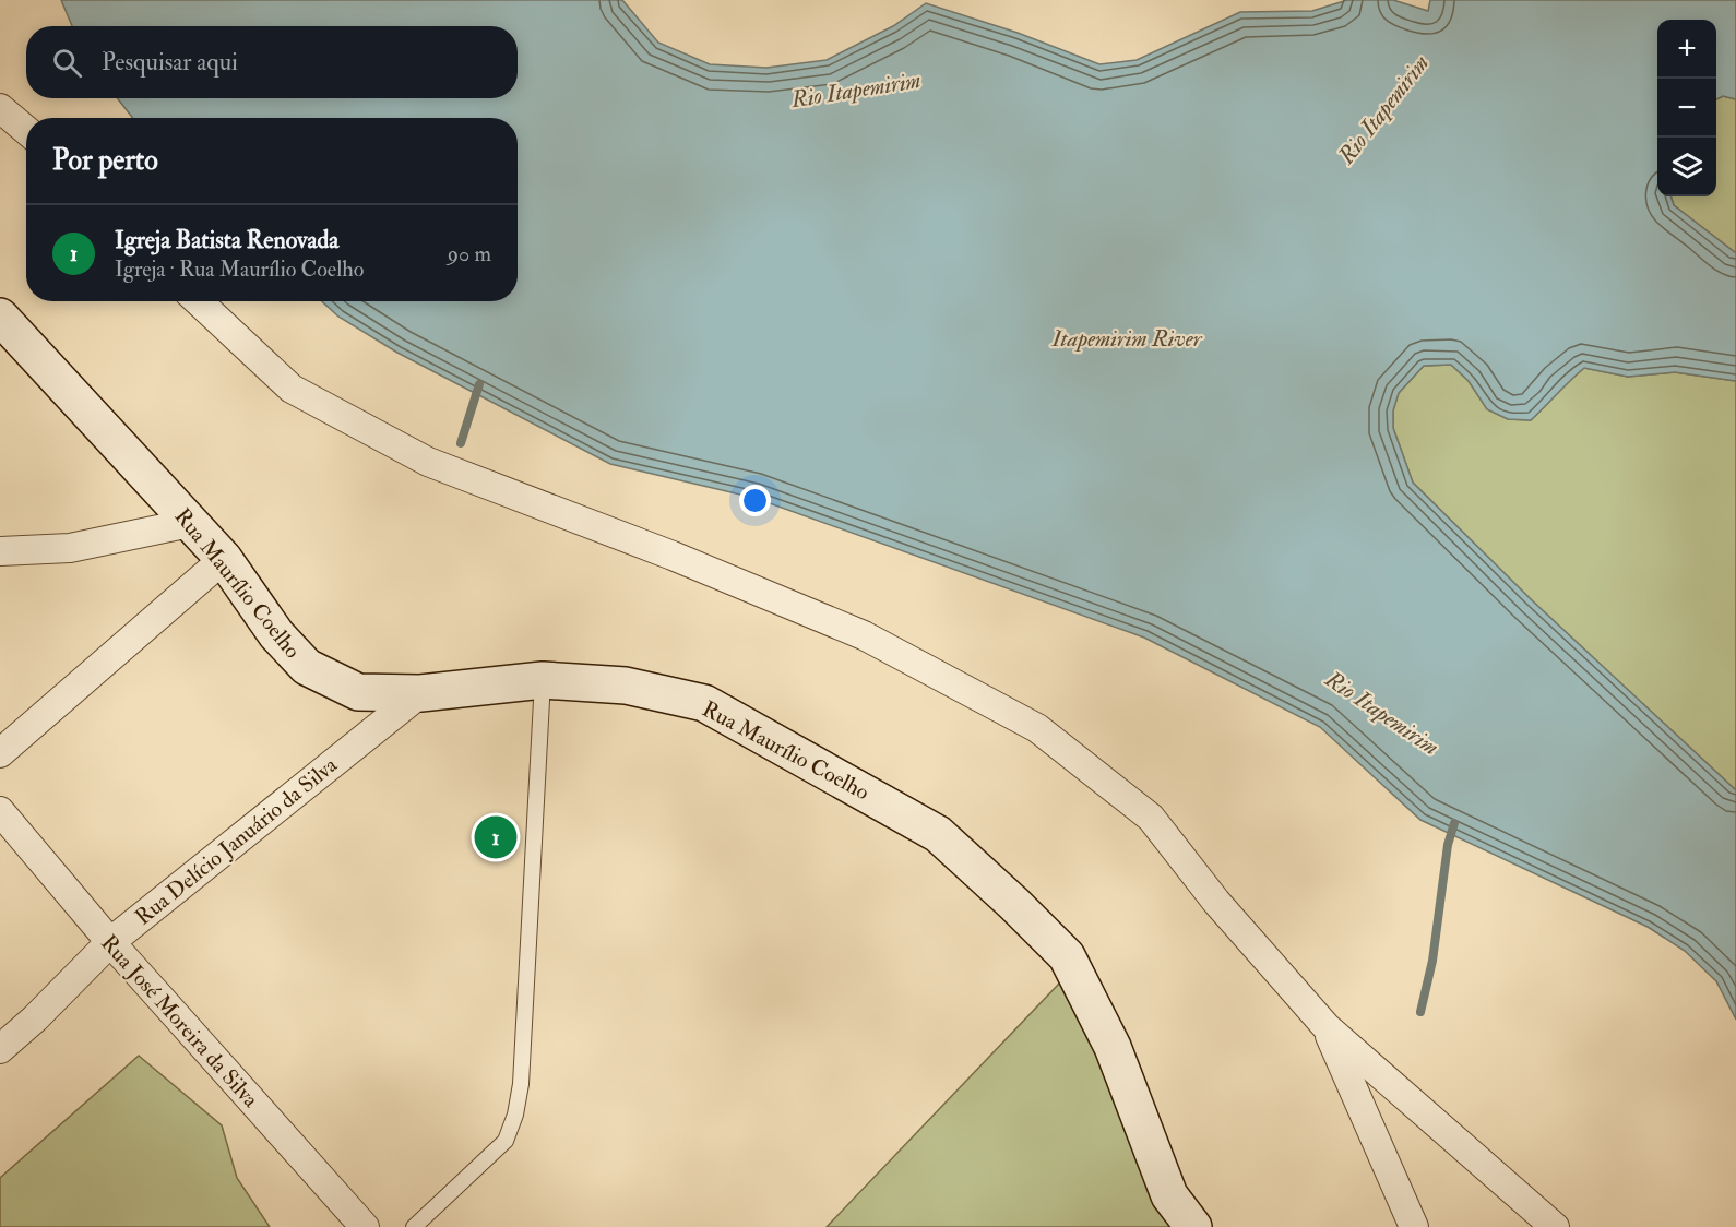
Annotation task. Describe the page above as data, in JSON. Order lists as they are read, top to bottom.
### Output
{
  "streets": {
    "main road": ["Rua Maurílio Coelho"],
    "street": ["Rua Delício Januário da Silva", "Rua José Moreira da Silva"]
  },
  "crossings": [
    ["Rua Maurílio Coelho", "Rua Delício Januário da Silva"],
    ["Rua Delício Januário da Silva", "Rua José Moreira da Silva"]
  ],
  "water": ["Rio Itapemirim", "Itapemirim River"],
  "page": {
    "map_buttons": ["+", "−"],
    "search": "Pesquisar aqui",
    "heading": "Por perto",
    "list": [
      {
        "mark": "1",
        "name": "Igreja Batista Renovada",
        "note": "Igreja · Rua Maurílio Coelho",
        "value": "90 m"
      }
    ],
    "pins": "1"
  }
}
